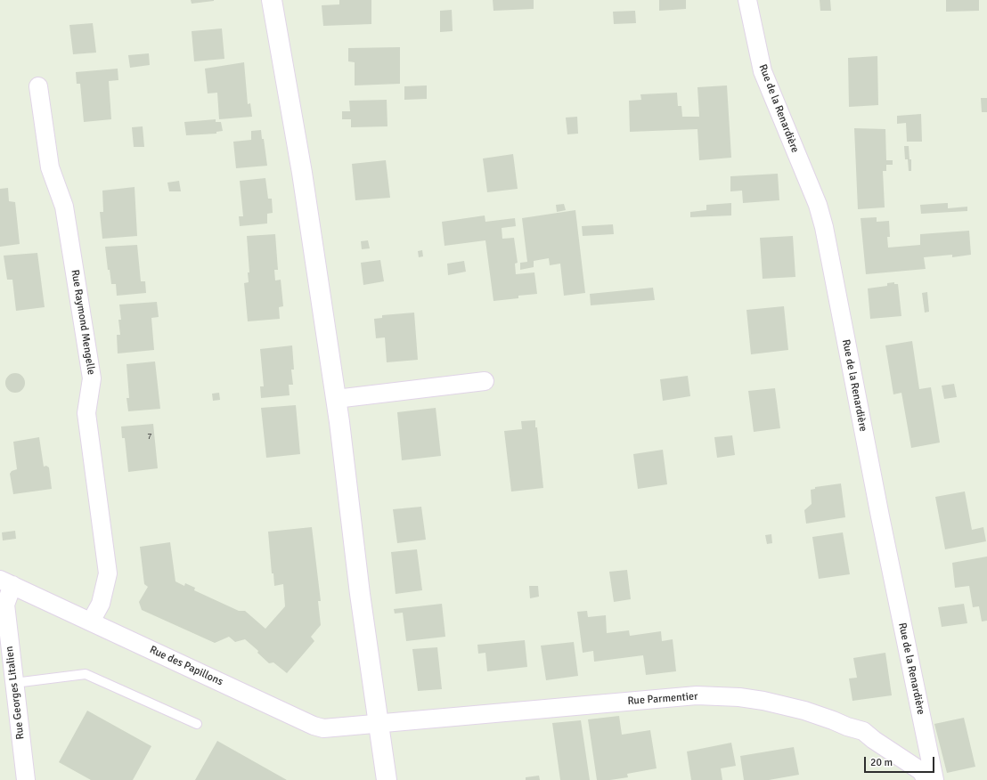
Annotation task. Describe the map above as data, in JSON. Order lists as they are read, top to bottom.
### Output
{
  "streets": {
    "street": [
      "Rue de la Renardière",
      "Rue Raymond Mengelle",
      "Rue des Papillons",
      "Rue Georges Litalien",
      "Rue Parmentier"
    ]
  },
  "crossings": [
    ["Rue Raymond Mengelle", "Rue des Papillons"],
    ["Rue des Papillons", "Rue Georges Litalien"],
    ["Rue des Papillons", "Rue Parmentier"]
  ],
  "house_numbers": ["7"],
  "scale_bar": "20 m"
}
